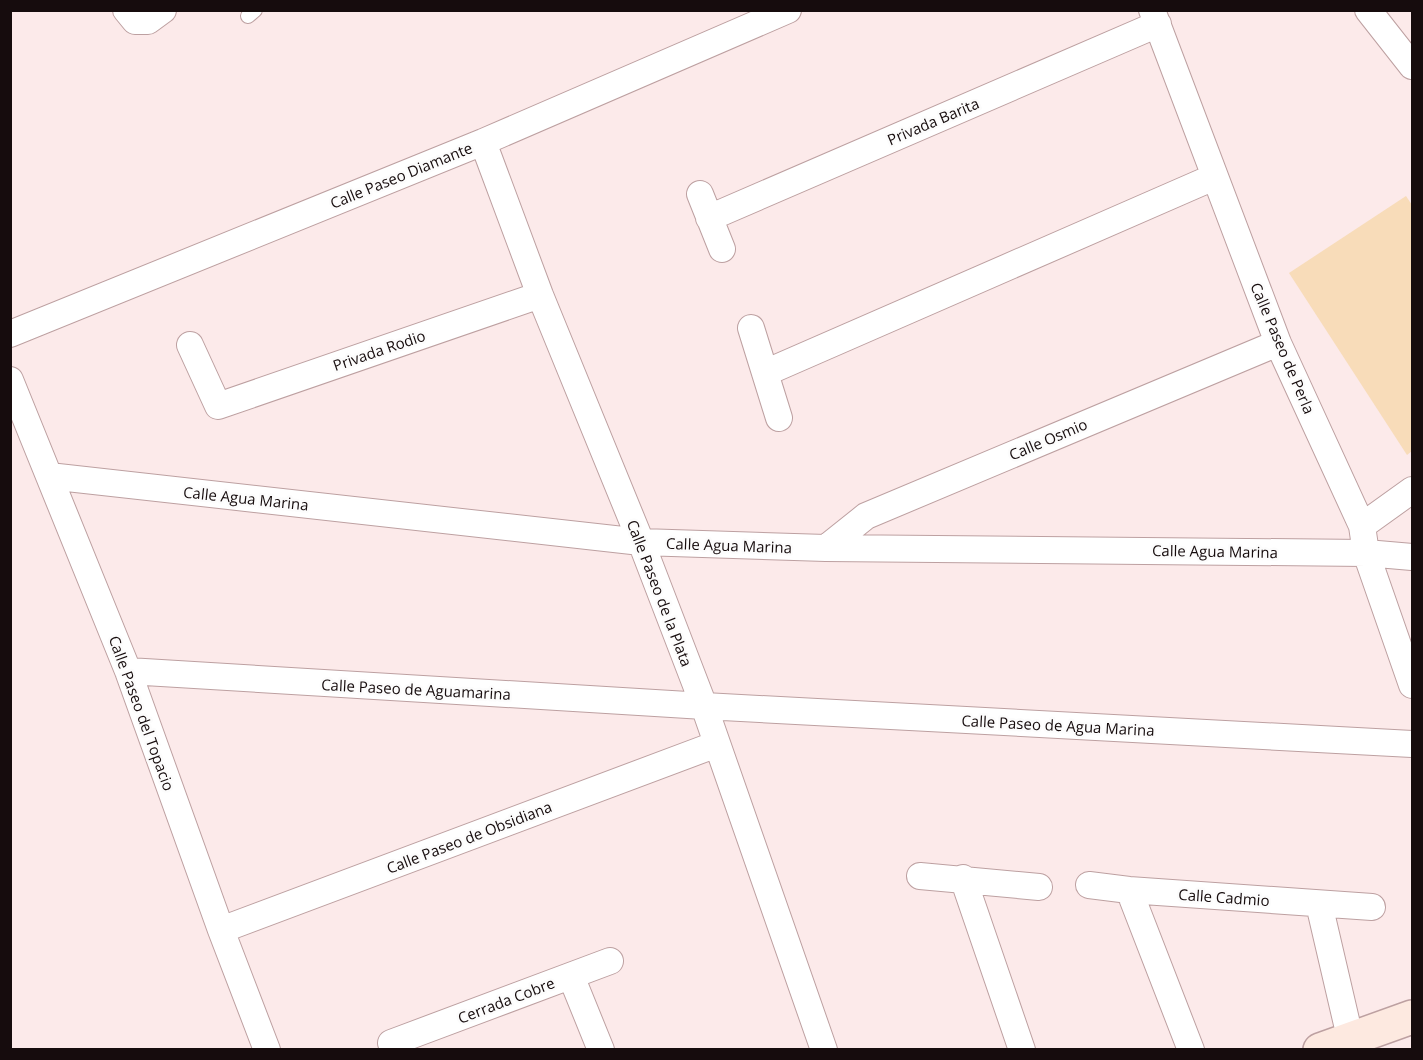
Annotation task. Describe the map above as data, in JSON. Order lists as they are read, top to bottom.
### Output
{
  "streets": {
    "street": [
      "Privada Barita",
      "Calle Paseo Diamante",
      "Calle Paseo de Perla",
      "Privada Rodio",
      "Calle Osmio",
      "Calle Agua Marina",
      "Calle Paseo de la Plata",
      "Calle Paseo de Aguamarina",
      "Calle Paseo del Topacio",
      "Calle Paseo de Agua Marina",
      "Calle Paseo de Obsidiana",
      "Calle Cadmio",
      "Cerrada Cobre"
    ]
  },
  "crossings": [
    ["Privada Barita", "Calle Paseo de Perla"],
    ["Calle Paseo Diamante", "Calle Paseo de la Plata"],
    ["Calle Paseo de Perla", "Calle Osmio"],
    ["Calle Paseo de Perla", "Calle Agua Marina"],
    ["Privada Rodio", "Calle Paseo de la Plata"],
    ["Calle Osmio", "Calle Agua Marina"],
    ["Calle Agua Marina", "Calle Paseo de la Plata"],
    ["Calle Agua Marina", "Calle Paseo del Topacio"],
    ["Calle Paseo de la Plata", "Calle Paseo de Aguamarina"],
    ["Calle Paseo de la Plata", "Calle Paseo de Agua Marina"],
    ["Calle Paseo de la Plata", "Calle Paseo de Obsidiana"],
    ["Calle Paseo de Aguamarina", "Calle Paseo del Topacio"],
    ["Calle Paseo de Aguamarina", "Calle Paseo de Agua Marina"],
    ["Calle Paseo del Topacio", "Calle Paseo de Obsidiana"]
  ]
}
